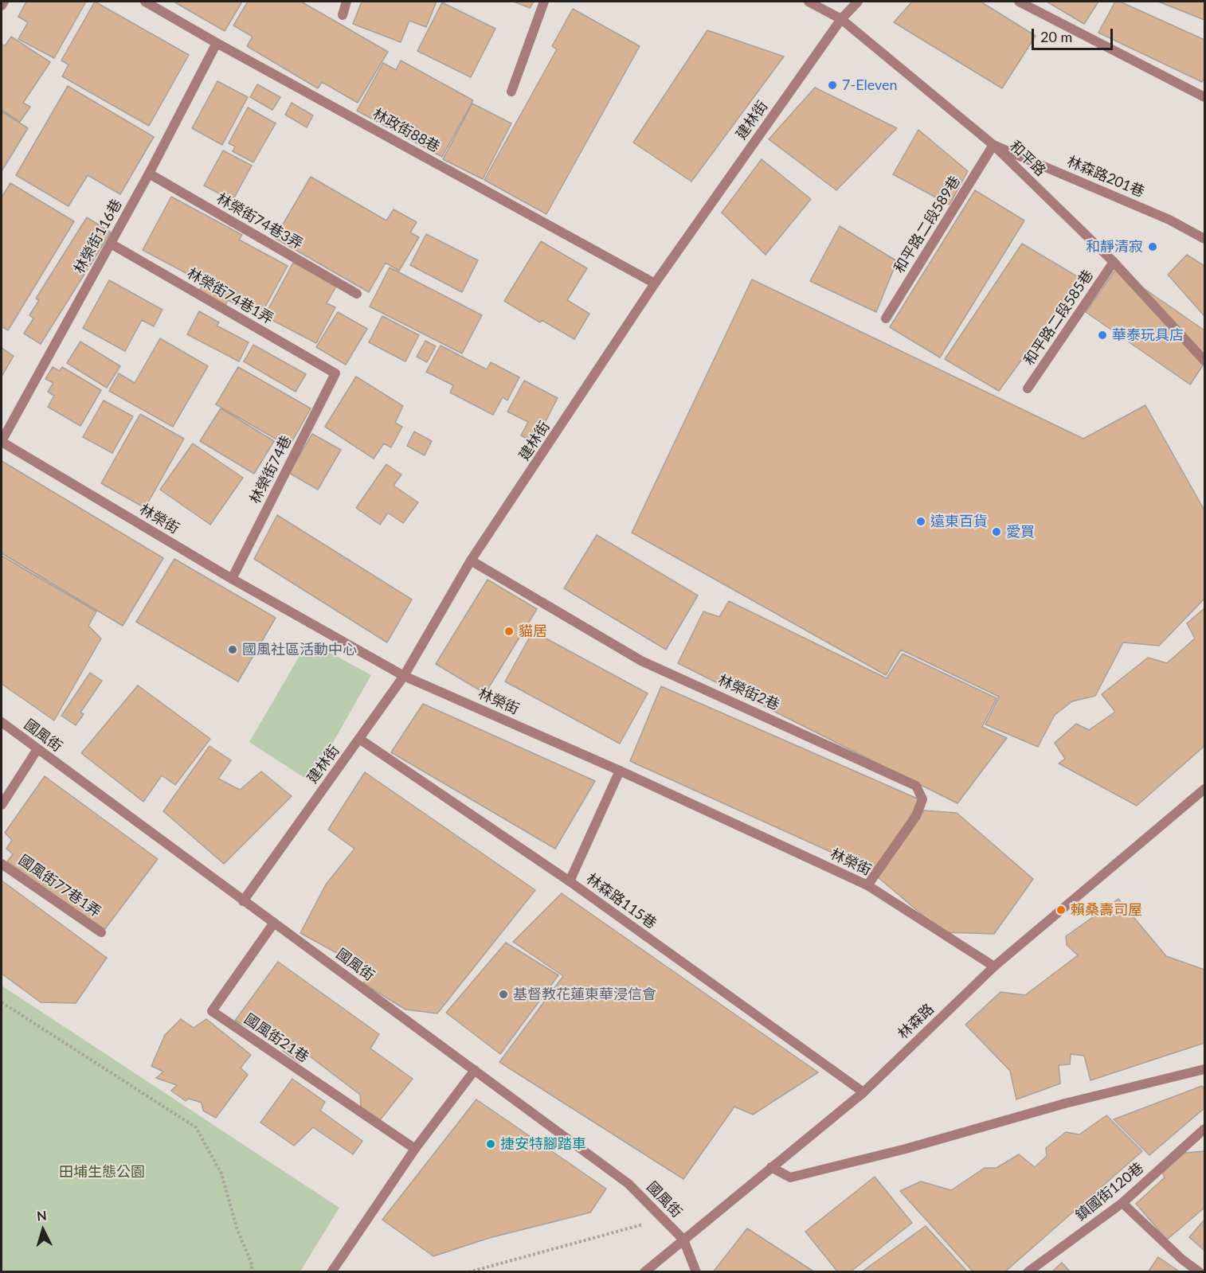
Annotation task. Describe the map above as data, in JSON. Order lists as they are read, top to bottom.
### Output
{
  "streets": {
    "street": [
      "建林街",
      "林政街88巷",
      "和平路",
      "林森路201巷",
      "林榮街74巷3弄",
      "和平路二段589巷",
      "林榮街116巷",
      "林榮街74巷1弄",
      "和平路二段585巷",
      "林榮街74巷",
      "林榮街",
      "林榮街2巷",
      "國風街",
      "國風街77巷1弄",
      "林森路115巷",
      "林森路",
      "國風街21巷",
      "鎮國街120巷"
    ]
  },
  "crossings": [
    ["建林街", "林政街88巷"],
    ["建林街", "和平路"],
    ["建林街", "林榮街"],
    ["建林街", "林榮街2巷"],
    ["建林街", "國風街"],
    ["建林街", "林森路115巷"],
    ["林政街88巷", "林榮街116巷"],
    ["和平路", "林森路201巷"],
    ["和平路", "和平路二段589巷"],
    ["和平路", "和平路二段585巷"],
    ["林森路201巷", "和平路二段589巷"],
    ["林榮街74巷3弄", "林榮街116巷"],
    ["林榮街116巷", "林榮街74巷1弄"],
    ["林榮街116巷", "林榮街"],
    ["林榮街74巷1弄", "林榮街74巷"],
    ["林榮街74巷", "林榮街"],
    ["林榮街", "林榮街2巷"],
    ["林榮街", "林森路"],
    ["國風街", "林森路"],
    ["國風街", "國風街21巷"],
    ["林森路115巷", "林森路"]
  ],
  "parks": ["田埔生態公園"],
  "places": [
    "7-Eleven",
    "和靜清寂",
    "華泰玩具店",
    "遠東百貨",
    "愛買",
    "貓居",
    "國風社區活動中心",
    "賴桑壽司屋",
    "基督教花蓮東華浸信會",
    "捷安特腳踏車"
  ],
  "scale_bar": "20 m",
  "north": "top"
}
